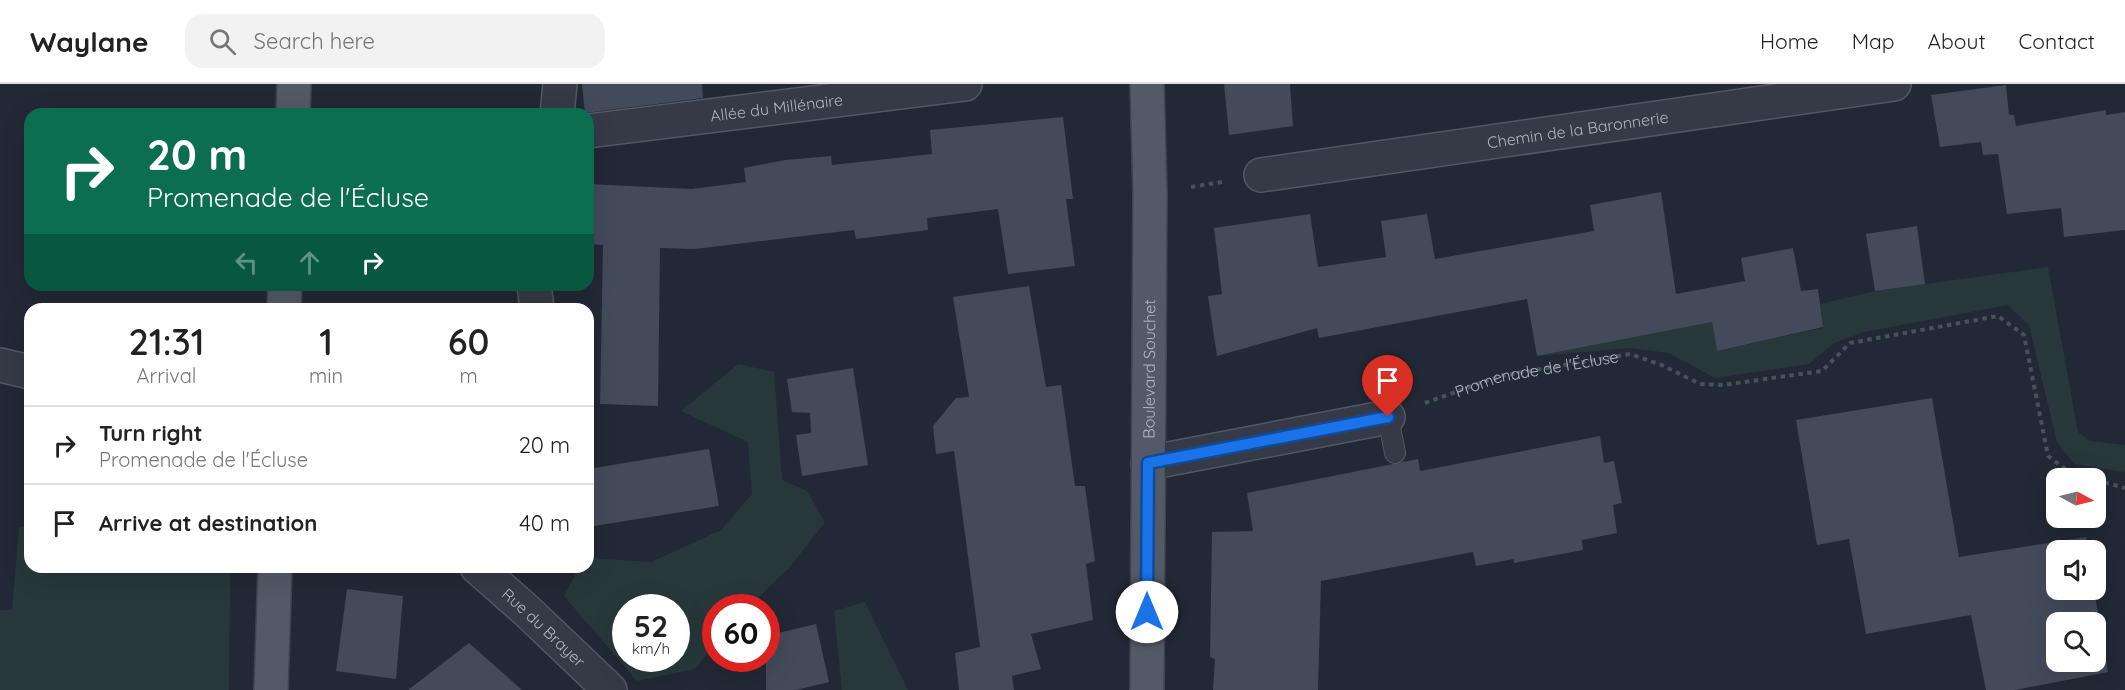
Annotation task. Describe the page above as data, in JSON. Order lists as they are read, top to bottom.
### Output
{
  "streets": {
    "main road": ["Boulevard Souchet"],
    "street": ["Allée du Millénaire", "Chemin de la Baronnerie", "Rue du Brayer"],
    "path": ["Promenade de l'Écluse"]
  },
  "north": "right",
  "page": {
    "header": "Waylane",
    "search": "Search here",
    "nav": [
      "Home",
      "Map",
      "About",
      "Contact"
    ],
    "turn": ["20 m", "Promenade de l'Écluse"],
    "eta": [
      "21:31",
      "Arrival",
      "1",
      "min",
      "60",
      "m"
    ],
    "list": [
      {
        "name": "Turn right",
        "note": "Promenade de l'Écluse",
        "value": "20 m"
      },
      {
        "name": "Arrive at destination",
        "value": "40 m"
      }
    ],
    "speed": "52 km/h",
    "limit": "60"
  }
}
